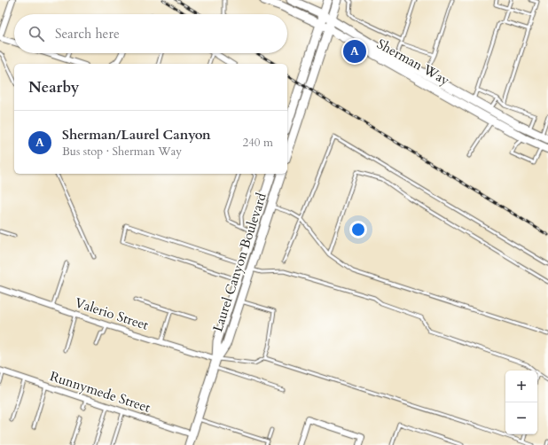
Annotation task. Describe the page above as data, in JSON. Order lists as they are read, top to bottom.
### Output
{
  "streets": {
    "main road": ["Sherman Way", "Laurel Canyon Boulevard"],
    "street": ["Valerio Street", "Runnymede Street"]
  },
  "crossings": [
    ["Laurel Canyon Boulevard", "Valerio Street"],
    ["Laurel Canyon Boulevard", "Runnymede Street"]
  ],
  "page": {
    "search": "Search here",
    "pins": "A",
    "heading": "Nearby",
    "list": [
      {
        "mark": "A",
        "name": "Sherman/Laurel Canyon",
        "note": "Bus stop · Sherman Way",
        "value": "240 m"
      }
    ],
    "map_buttons": ["+", "−"]
  }
}
